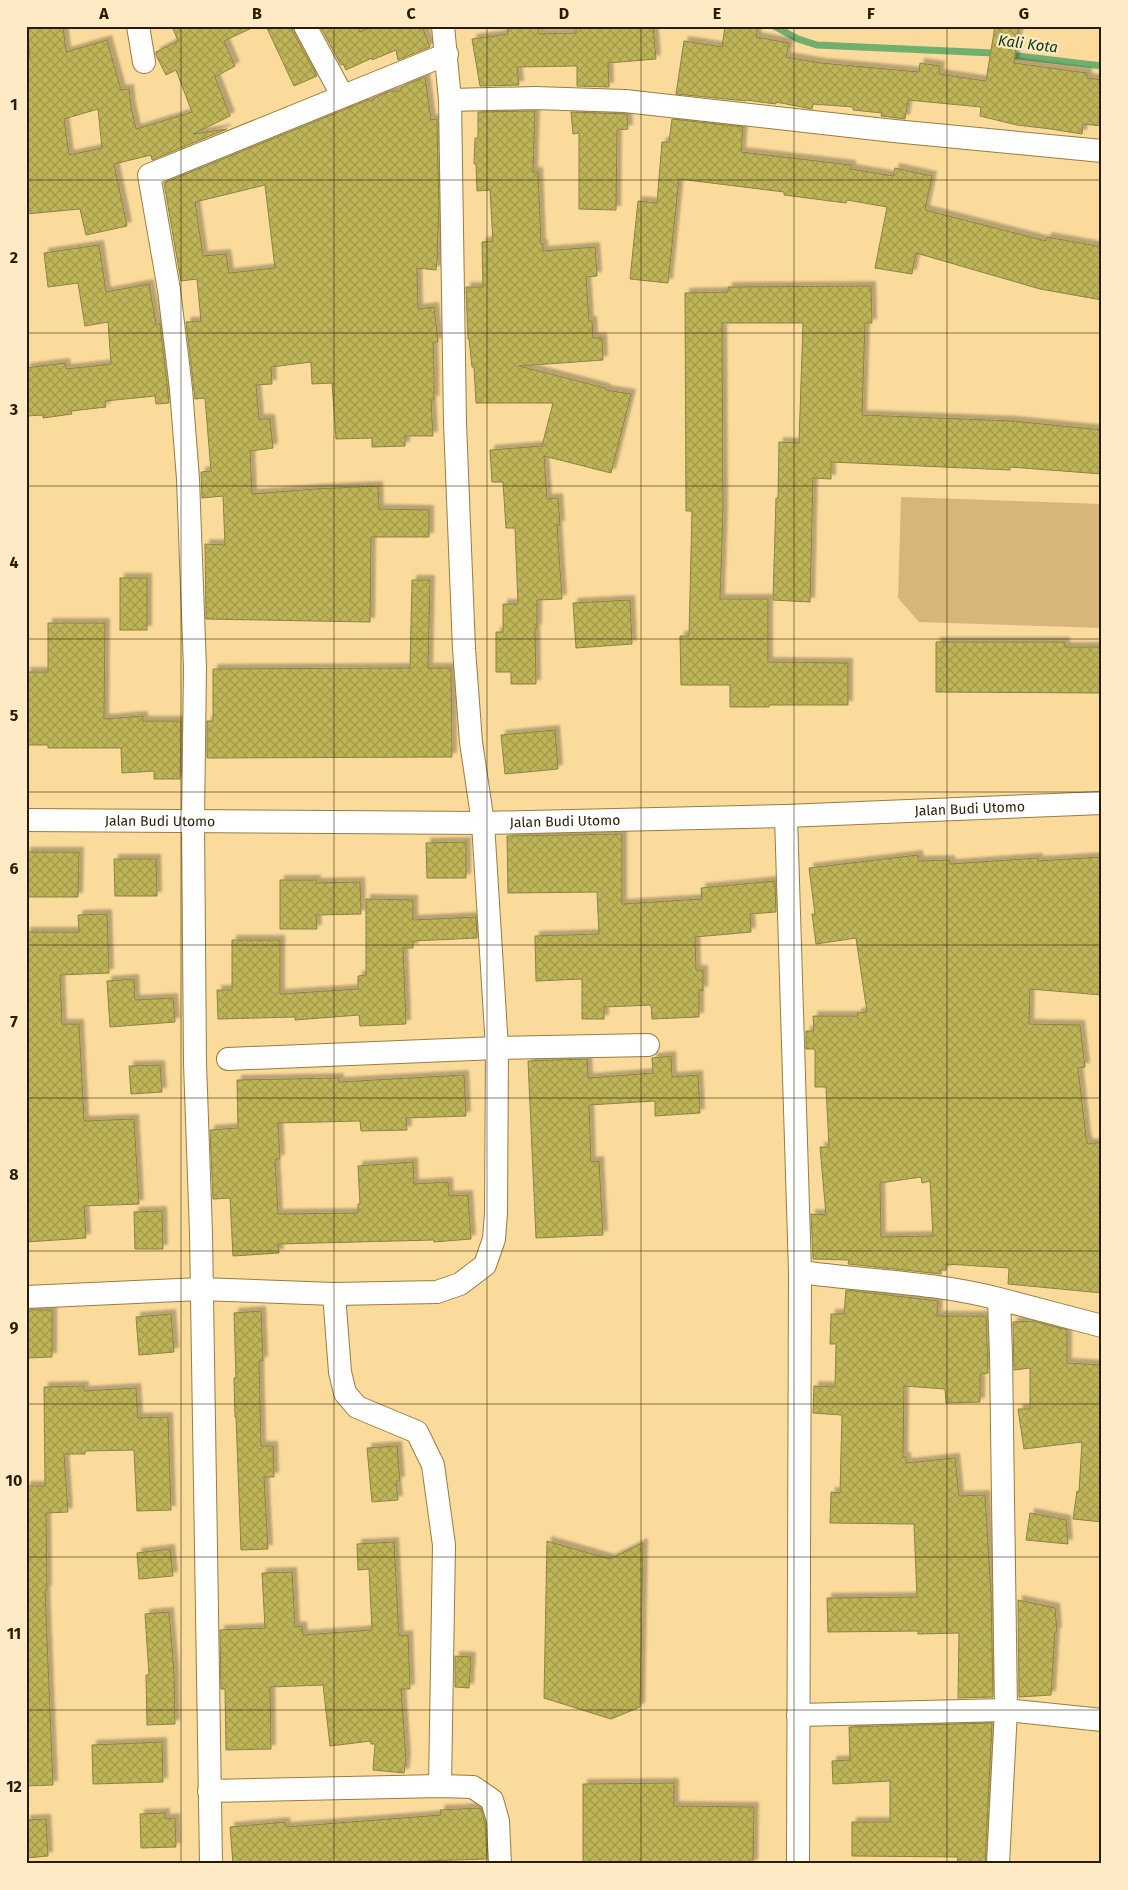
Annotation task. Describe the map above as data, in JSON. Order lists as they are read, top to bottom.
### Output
{
  "streets": {
    "street": ["Jalan Budi Utomo"]
  },
  "water": ["Kali Kota"],
  "grid": {
    "columns": [
      "A",
      "B",
      "C",
      "D",
      "E",
      "F",
      "G"
    ],
    "rows": [
      "1",
      "2",
      "3",
      "4",
      "5",
      "6",
      "7",
      "8",
      "9",
      "10",
      "11",
      "12"
    ]
  }
}
